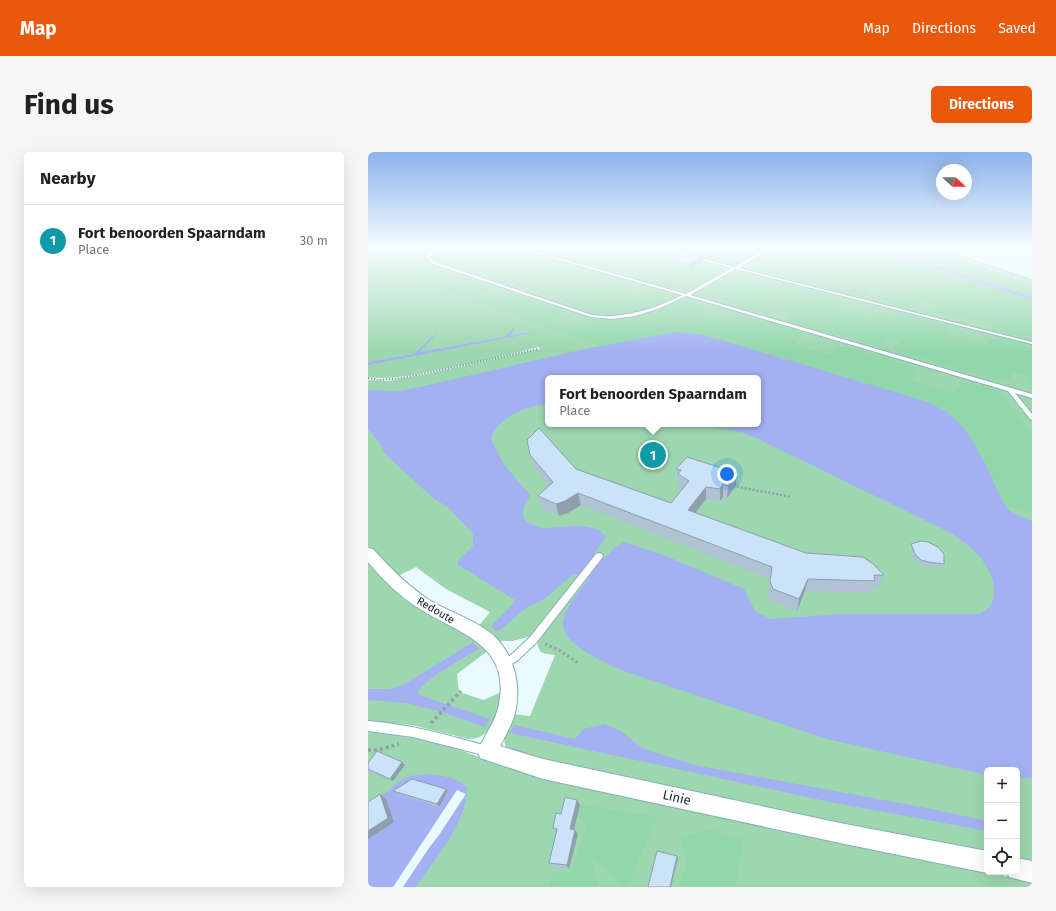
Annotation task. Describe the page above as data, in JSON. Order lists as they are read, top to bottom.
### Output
{
  "streets": {
    "street": ["Redoute", "Linie"]
  },
  "crossings": [
    ["Redoute", "Linie"]
  ],
  "north": "right",
  "page": {
    "header": "Map",
    "nav": ["Map", "Directions", "Saved"],
    "buttons": "Directions",
    "title": "Find us",
    "heading": "Nearby",
    "list": [
      {
        "mark": "1",
        "name": "Fort benoorden Spaarndam",
        "note": "Place",
        "value": "30 m"
      }
    ],
    "popup": ["Fort benoorden Spaarndam", "Place"],
    "pins": "1",
    "map_buttons": ["+", "−"]
  }
}
